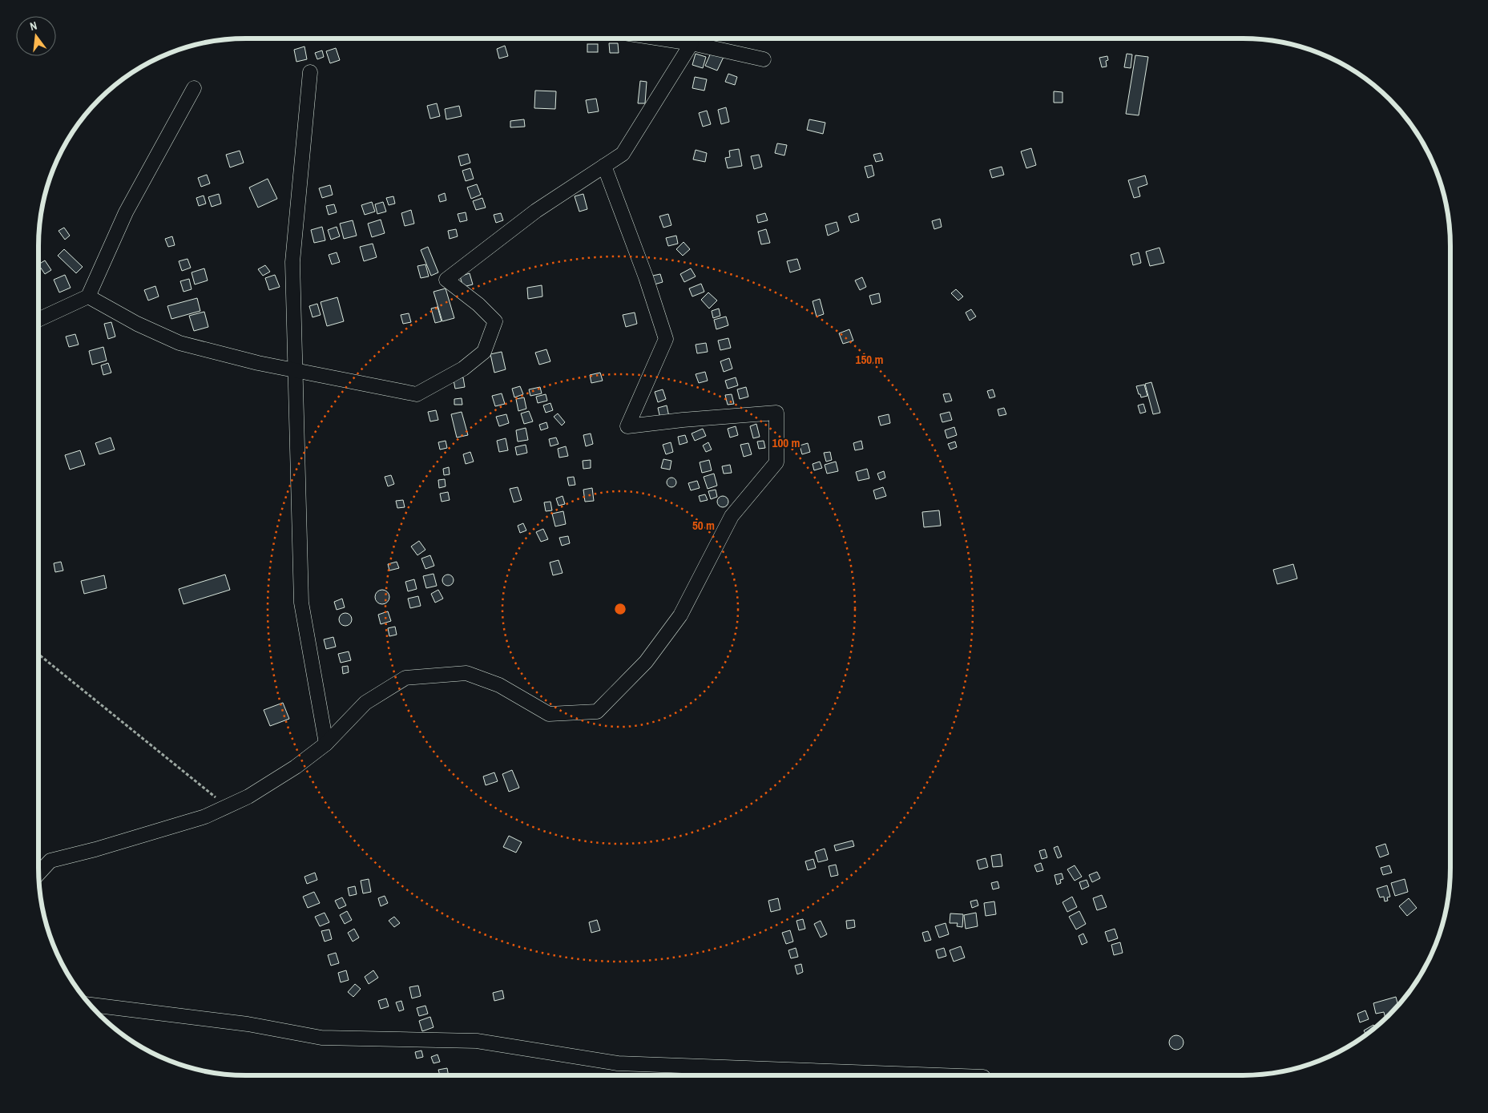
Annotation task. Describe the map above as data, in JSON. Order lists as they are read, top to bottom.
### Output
{
  "north": "top",
  "rings": ["150 m", "100 m", "50 m"]
}
